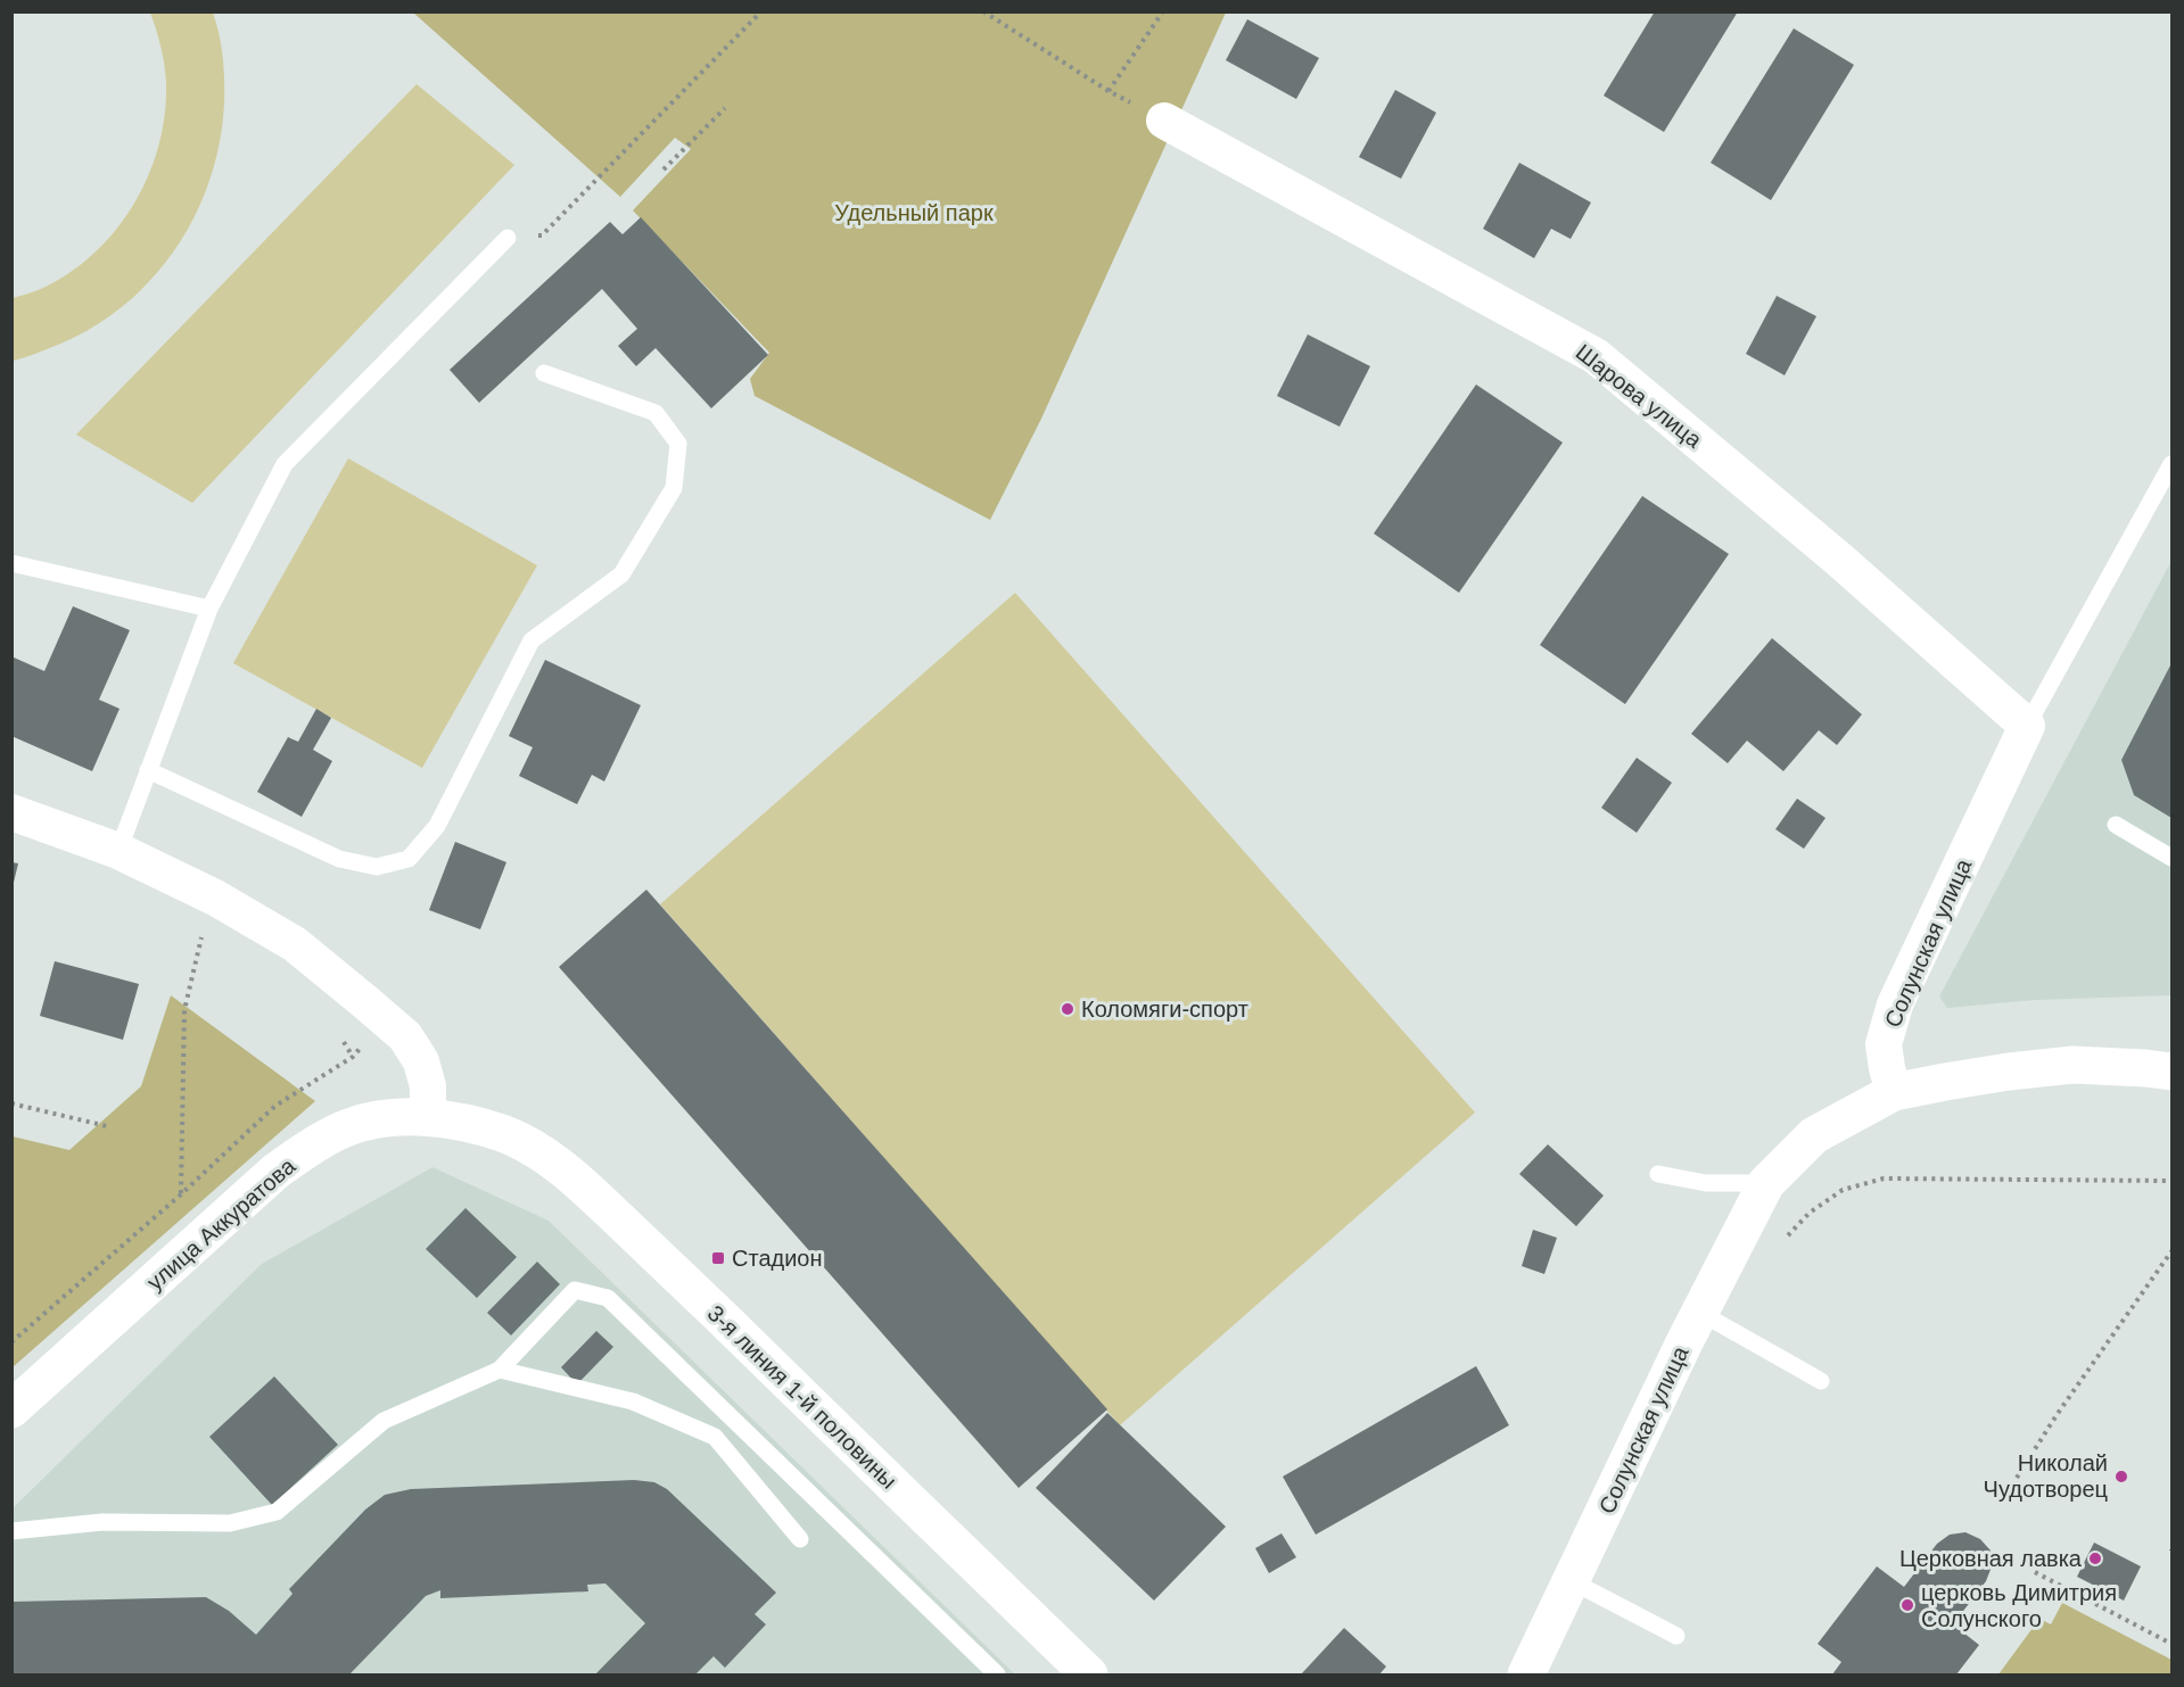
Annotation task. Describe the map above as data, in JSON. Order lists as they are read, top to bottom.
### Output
{
  "streets": {
    "street": [
      "Шарова улица",
      "Солунская улица",
      "улица Аккуратова",
      "3-я линия 1-й половины"
    ]
  },
  "crossings": [
    ["Шарова улица", "Солунская улица"],
    ["улица Аккуратова", "3-я линия 1-й половины"]
  ],
  "parks": ["Удельный парк"],
  "places": {
    "other": [
      "Коломяги-спорт",
      "Николай Чудотворец",
      "Церковная лавка",
      "церковь Димитрия Солунского"
    ],
    "transit": ["Стадион"]
  }
}
